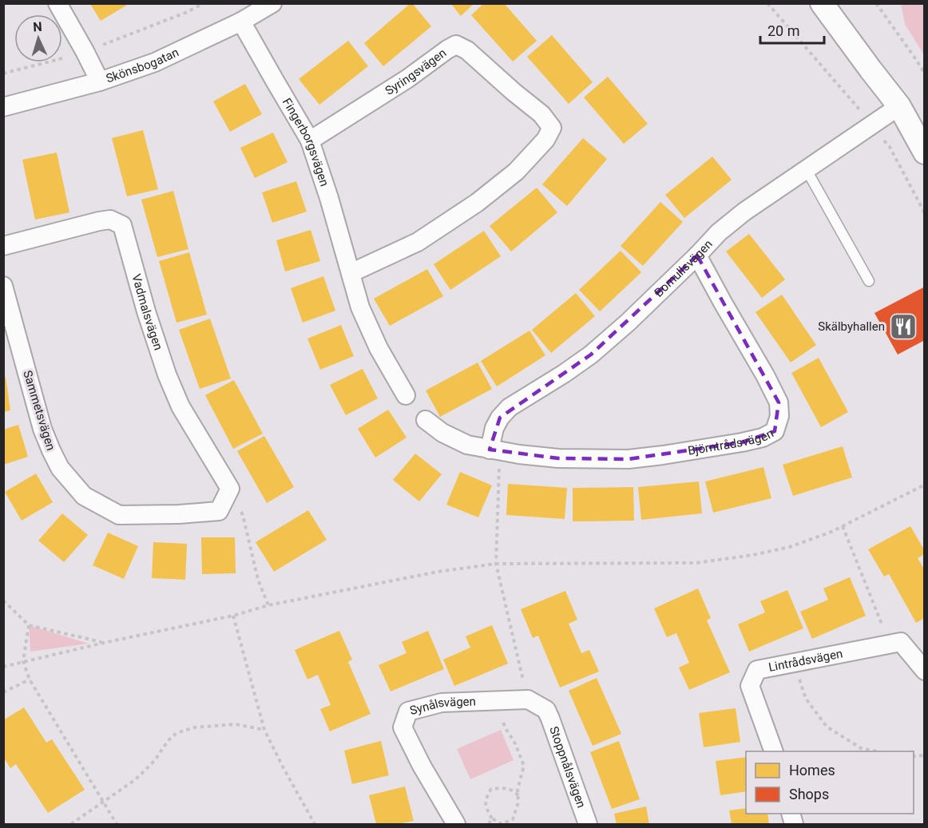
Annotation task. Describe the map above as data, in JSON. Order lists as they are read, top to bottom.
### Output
{
  "streets": {
    "street": [
      "Skönsbogatan",
      "Syringsvägen",
      "Fingerborgsvägen",
      "Bomullsvägen",
      "Vadmalsvägen",
      "Sammetsvägen",
      "Björntrådsvägen",
      "Lintrådsvägen",
      "Synålsvägen",
      "Stoppnålsvägen"
    ]
  },
  "crossings": [
    ["Skönsbogatan", "Fingerborgsvägen"],
    ["Syringsvägen", "Fingerborgsvägen"],
    ["Bomullsvägen", "Björntrådsvägen"],
    ["Vadmalsvägen", "Sammetsvägen"],
    ["Synålsvägen", "Stoppnålsvägen"]
  ],
  "places": {
    "restaurant": ["Skälbyhallen"]
  },
  "legend": ["Homes", "Shops"],
  "scale_bar": "20 m",
  "north": "top"
}
